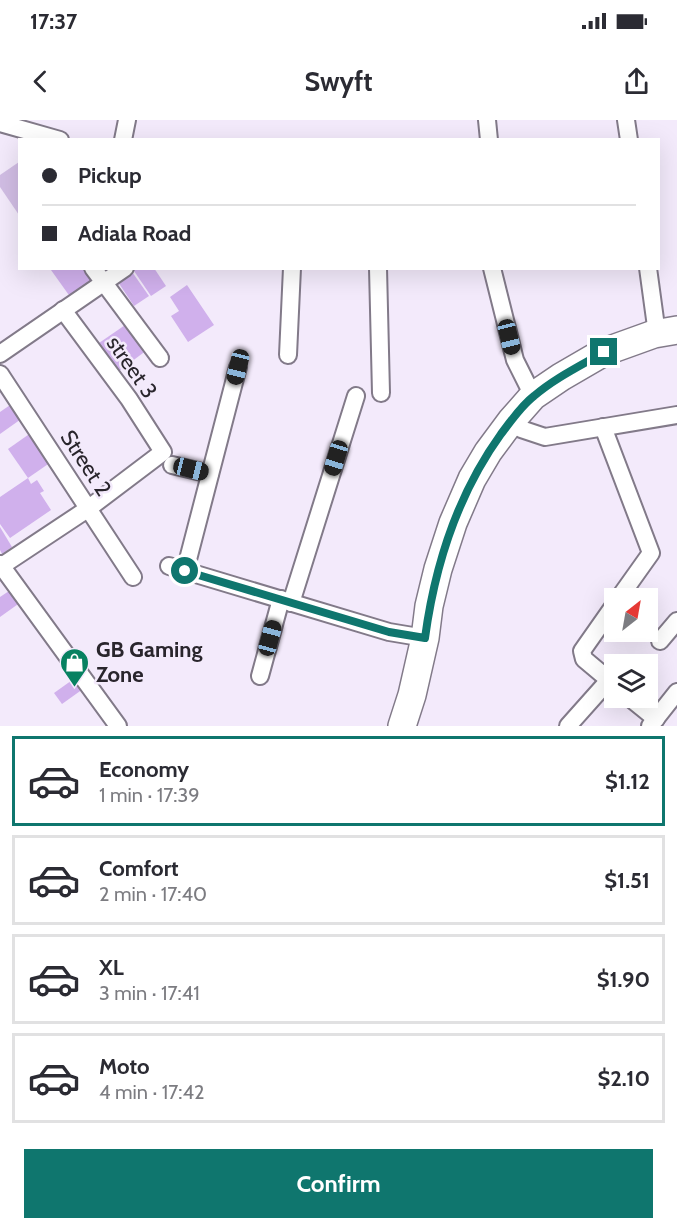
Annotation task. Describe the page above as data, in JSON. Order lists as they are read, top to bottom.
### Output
{
  "streets": {
    "street": ["street 3", "Street 2"]
  },
  "places": {
    "shop": ["GB Gaming Zone"]
  },
  "north": "top right",
  "page": {
    "status": "17:37",
    "header": "Swyft",
    "banner": ["Pickup", "Adiala Road"],
    "list": [
      {
        "name": "Economy",
        "note": "1 min · 17:39",
        "value": "$1.12"
      },
      {
        "name": "Comfort",
        "note": "2 min · 17:40",
        "value": "$1.51"
      },
      {
        "name": "XL",
        "note": "3 min · 17:41",
        "value": "$1.90"
      },
      {
        "name": "Moto",
        "note": "4 min · 17:42",
        "value": "$2.10"
      }
    ],
    "buttons": "Confirm"
  }
}
